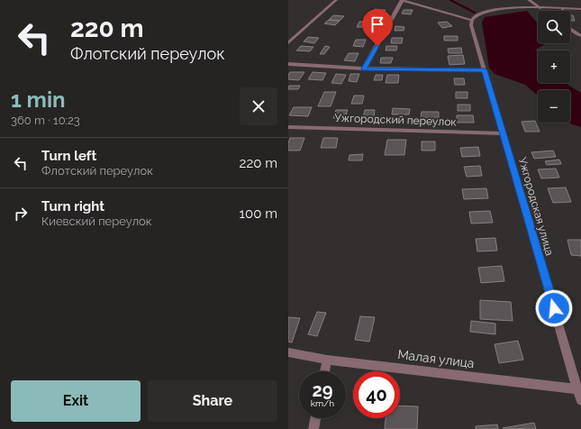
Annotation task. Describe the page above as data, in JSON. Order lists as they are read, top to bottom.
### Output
{
  "streets": {
    "street": ["Ужгородский переулок", "Ужгородская улица", "Малая улица"]
  },
  "crossings": [
    ["Ужгородский переулок", "Ужгородская улица"],
    ["Ужгородская улица", "Малая улица"]
  ],
  "page": {
    "turn": ["220 m", "Флотский переулок"],
    "map_buttons": ["+", "−"],
    "heading": ["1 min", "360 m · 10:23"],
    "list": [
      {
        "name": "Turn left",
        "note": "Флотский переулок",
        "value": "220 m"
      },
      {
        "name": "Turn right",
        "note": "Киевский переулок",
        "value": "100 m"
      }
    ],
    "speed": "29 km/h",
    "limit": "40",
    "buttons": ["Exit", "Share"]
  }
}
